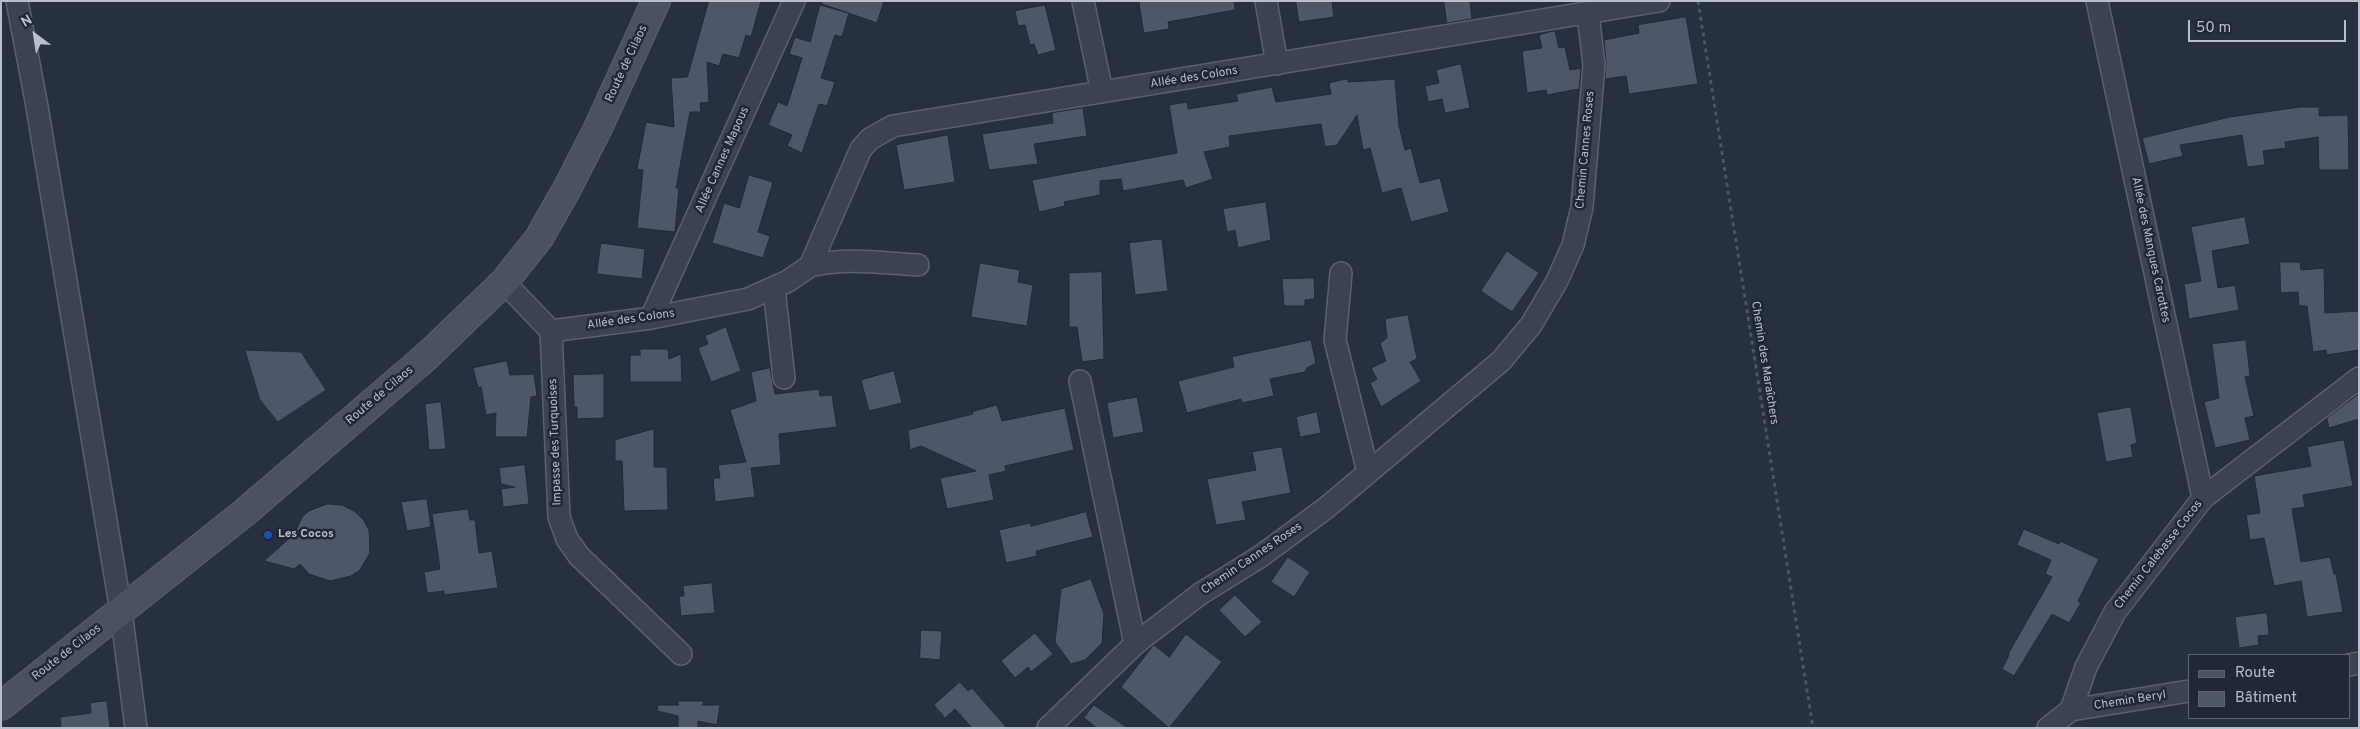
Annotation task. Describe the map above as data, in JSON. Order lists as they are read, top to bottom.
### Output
{
  "streets": {
    "main road": ["Route de Cilaos"],
    "street": [
      "Allée des Colons",
      "Chemin Cannes Roses",
      "Allée Cannes Mapous",
      "Allée des Mangues Carottes",
      "Impasse des Turquoises",
      "Chemin Calebasse Cocos",
      "Chemin Beryl"
    ],
    "path": ["Chemin des Maraîchers"]
  },
  "crossings": [
    ["Allée des Colons", "Chemin Cannes Roses"],
    ["Allée des Colons", "Allée Cannes Mapous"],
    ["Allée des Colons", "Impasse des Turquoises"],
    ["Allée des Mangues Carottes", "Chemin Calebasse Cocos"],
    ["Chemin Calebasse Cocos", "Chemin Beryl"]
  ],
  "places": ["Les Cocos"],
  "legend": ["Route", "Bâtiment"],
  "scale_bar": "50 m",
  "north": "top left"
}
